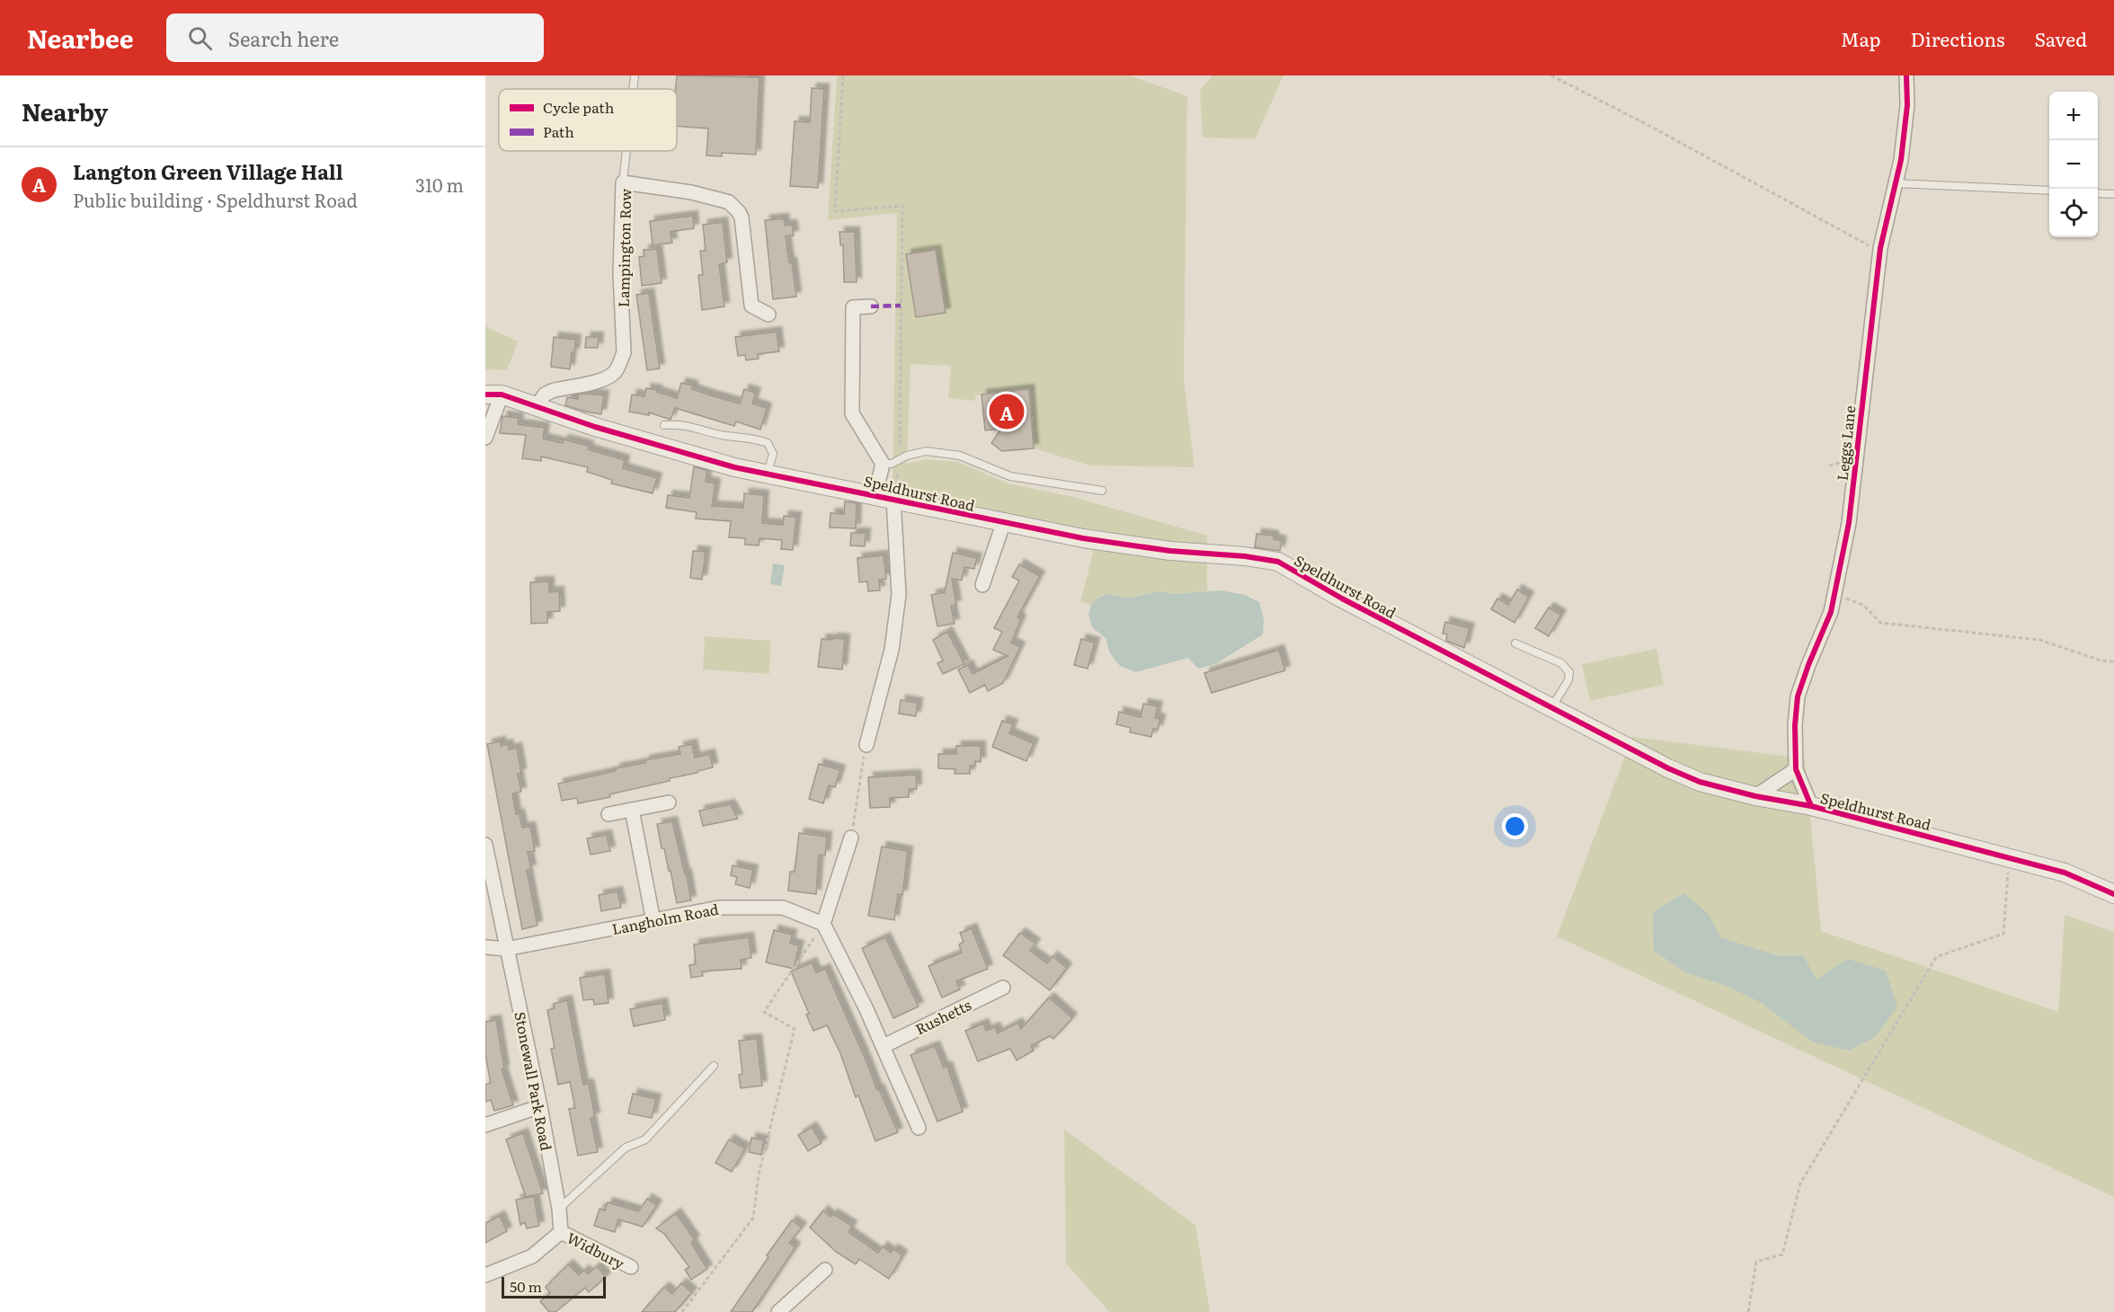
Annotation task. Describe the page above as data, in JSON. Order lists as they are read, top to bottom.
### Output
{
  "streets": {
    "street": [
      "Lampington Row",
      "Leggs Lane",
      "Speldhurst Road",
      "Langholm Road",
      "Rushetts",
      "Stonewall Park Road",
      "Widbury"
    ]
  },
  "crossings": [
    ["Lampington Row", "Speldhurst Road"],
    ["Leggs Lane", "Speldhurst Road"],
    ["Langholm Road", "Stonewall Park Road"],
    ["Stonewall Park Road", "Widbury"]
  ],
  "legend": ["Cycle path", "Path"],
  "scale_bar": "50 m",
  "page": {
    "header": "Nearbee",
    "search": "Search here",
    "nav": ["Map", "Directions", "Saved"],
    "heading": "Nearby",
    "map_buttons": ["+", "−"],
    "list": [
      {
        "mark": "A",
        "name": "Langton Green Village Hall",
        "note": "Public building · Speldhurst Road",
        "value": "310 m"
      }
    ],
    "pins": "A",
    "scale": "50 m"
  }
}
